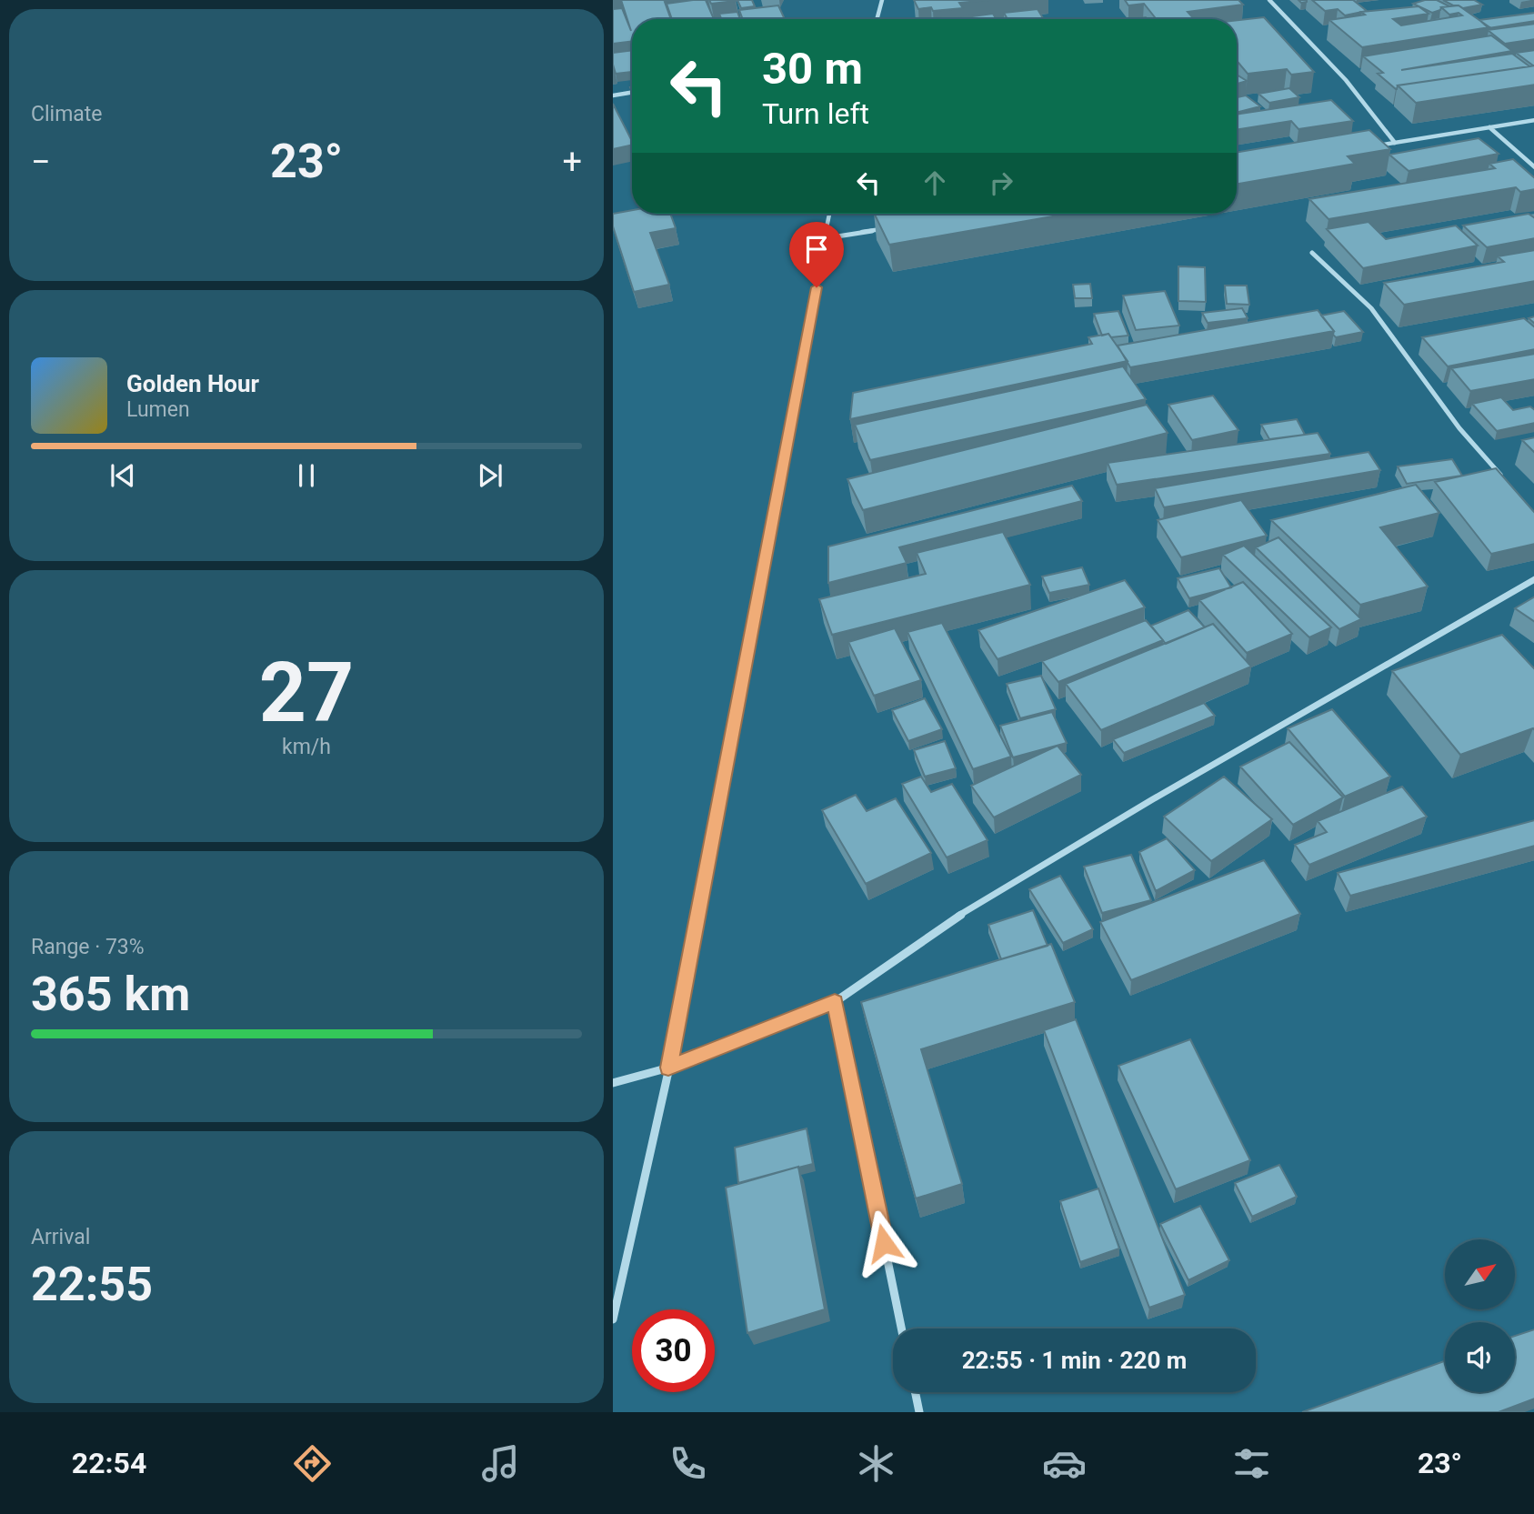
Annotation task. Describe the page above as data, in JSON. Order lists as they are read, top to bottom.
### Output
{
  "north": "top right",
  "page": {
    "tile": [
      "Climate",
      ["27", "km/h"],
      ["Range · 73%", "365 km"],
      ["Arrival", "22:55"]
    ],
    "turn": ["30 m", "Turn left"],
    "heat": ["−", "23°", "+"],
    "song": ["Golden Hour", "Lumen"],
    "limit": "30",
    "trip": "22:55 · 1 min · 220 m",
    "tabs": ["22:54", "23°"]
  }
}
